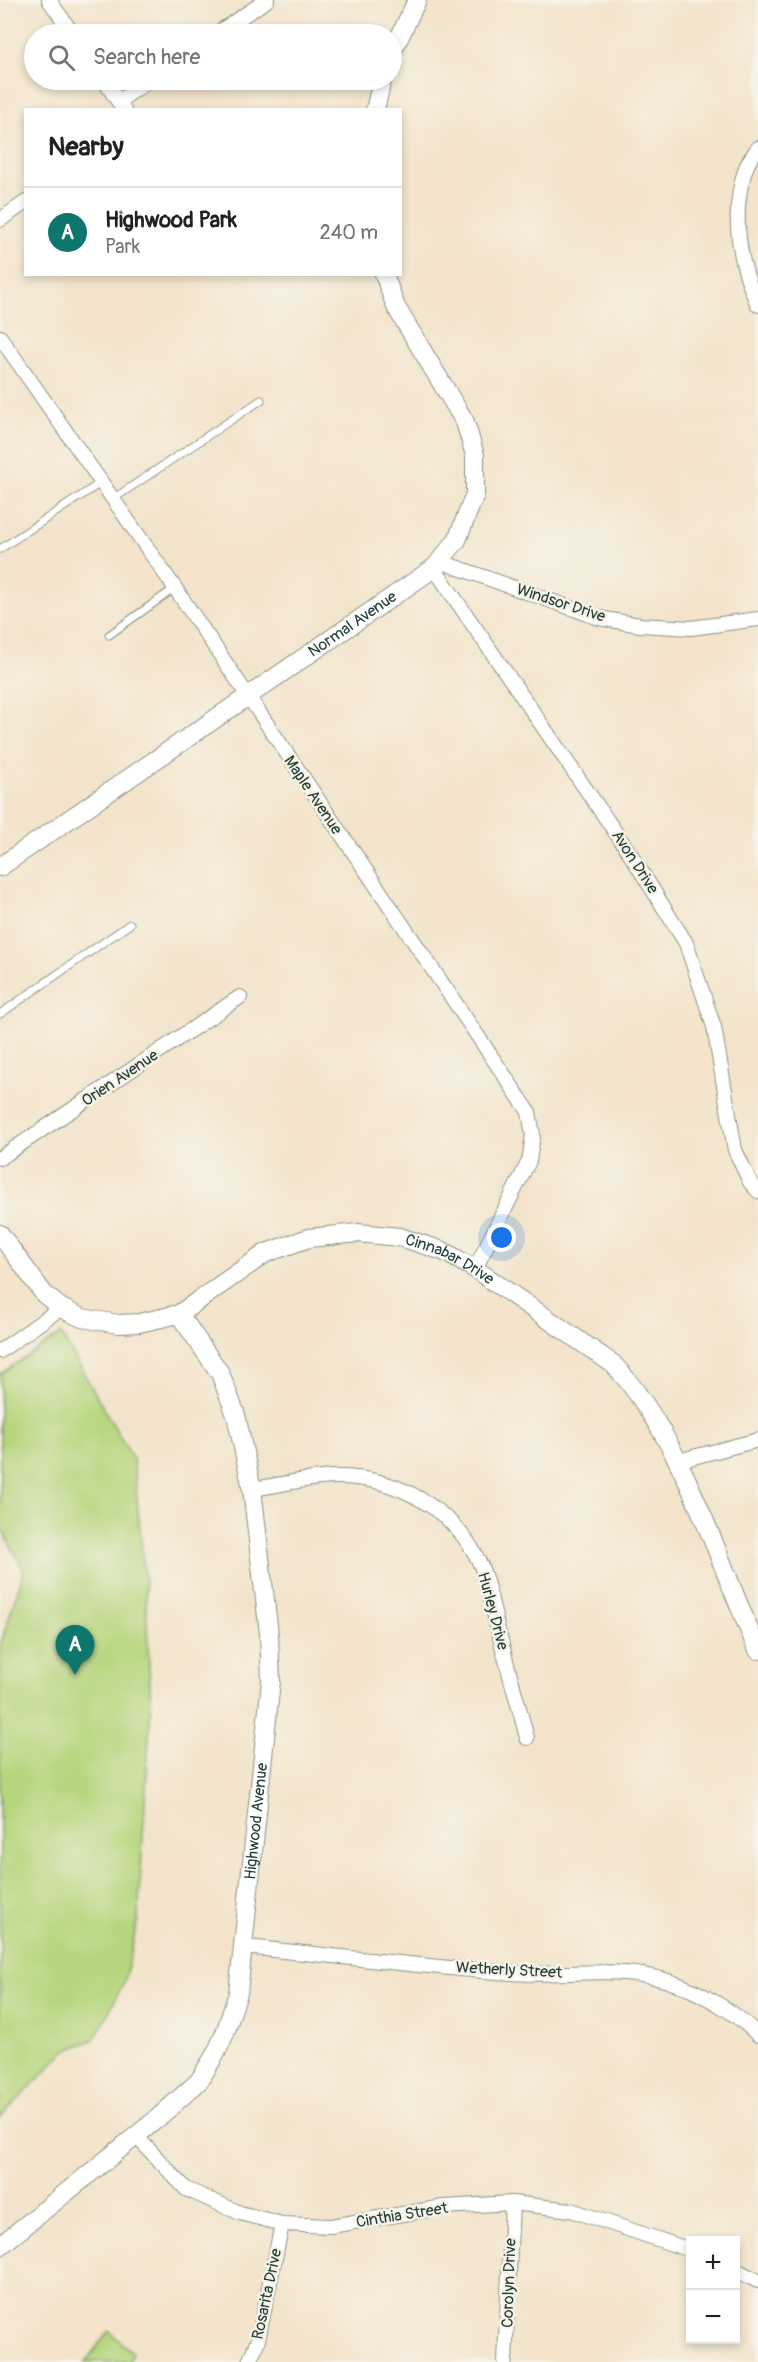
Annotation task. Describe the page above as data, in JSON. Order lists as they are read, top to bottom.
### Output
{
  "streets": {
    "street": [
      "Windsor Drive",
      "Normal Avenue",
      "Maple Avenue",
      "Avon Drive",
      "Orien Avenue",
      "Cinnabar Drive",
      "Hurley Drive",
      "Highwood Avenue",
      "Wetherly Street",
      "Cinthia Street",
      "Corolyn Drive",
      "Rosarita Drive"
    ]
  },
  "crossings": [
    ["Windsor Drive", "Normal Avenue"],
    ["Windsor Drive", "Avon Drive"],
    ["Normal Avenue", "Maple Avenue"],
    ["Normal Avenue", "Avon Drive"],
    ["Maple Avenue", "Cinnabar Drive"],
    ["Cinnabar Drive", "Highwood Avenue"],
    ["Hurley Drive", "Highwood Avenue"],
    ["Highwood Avenue", "Wetherly Street"],
    ["Highwood Avenue", "Cinthia Street"],
    ["Cinthia Street", "Corolyn Drive"],
    ["Cinthia Street", "Rosarita Drive"]
  ],
  "page": {
    "search": "Search here",
    "heading": "Nearby",
    "list": [
      {
        "mark": "A",
        "name": "Highwood Park",
        "note": "Park",
        "value": "240 m"
      }
    ],
    "pins": "A",
    "map_buttons": ["+", "−"]
  }
}
